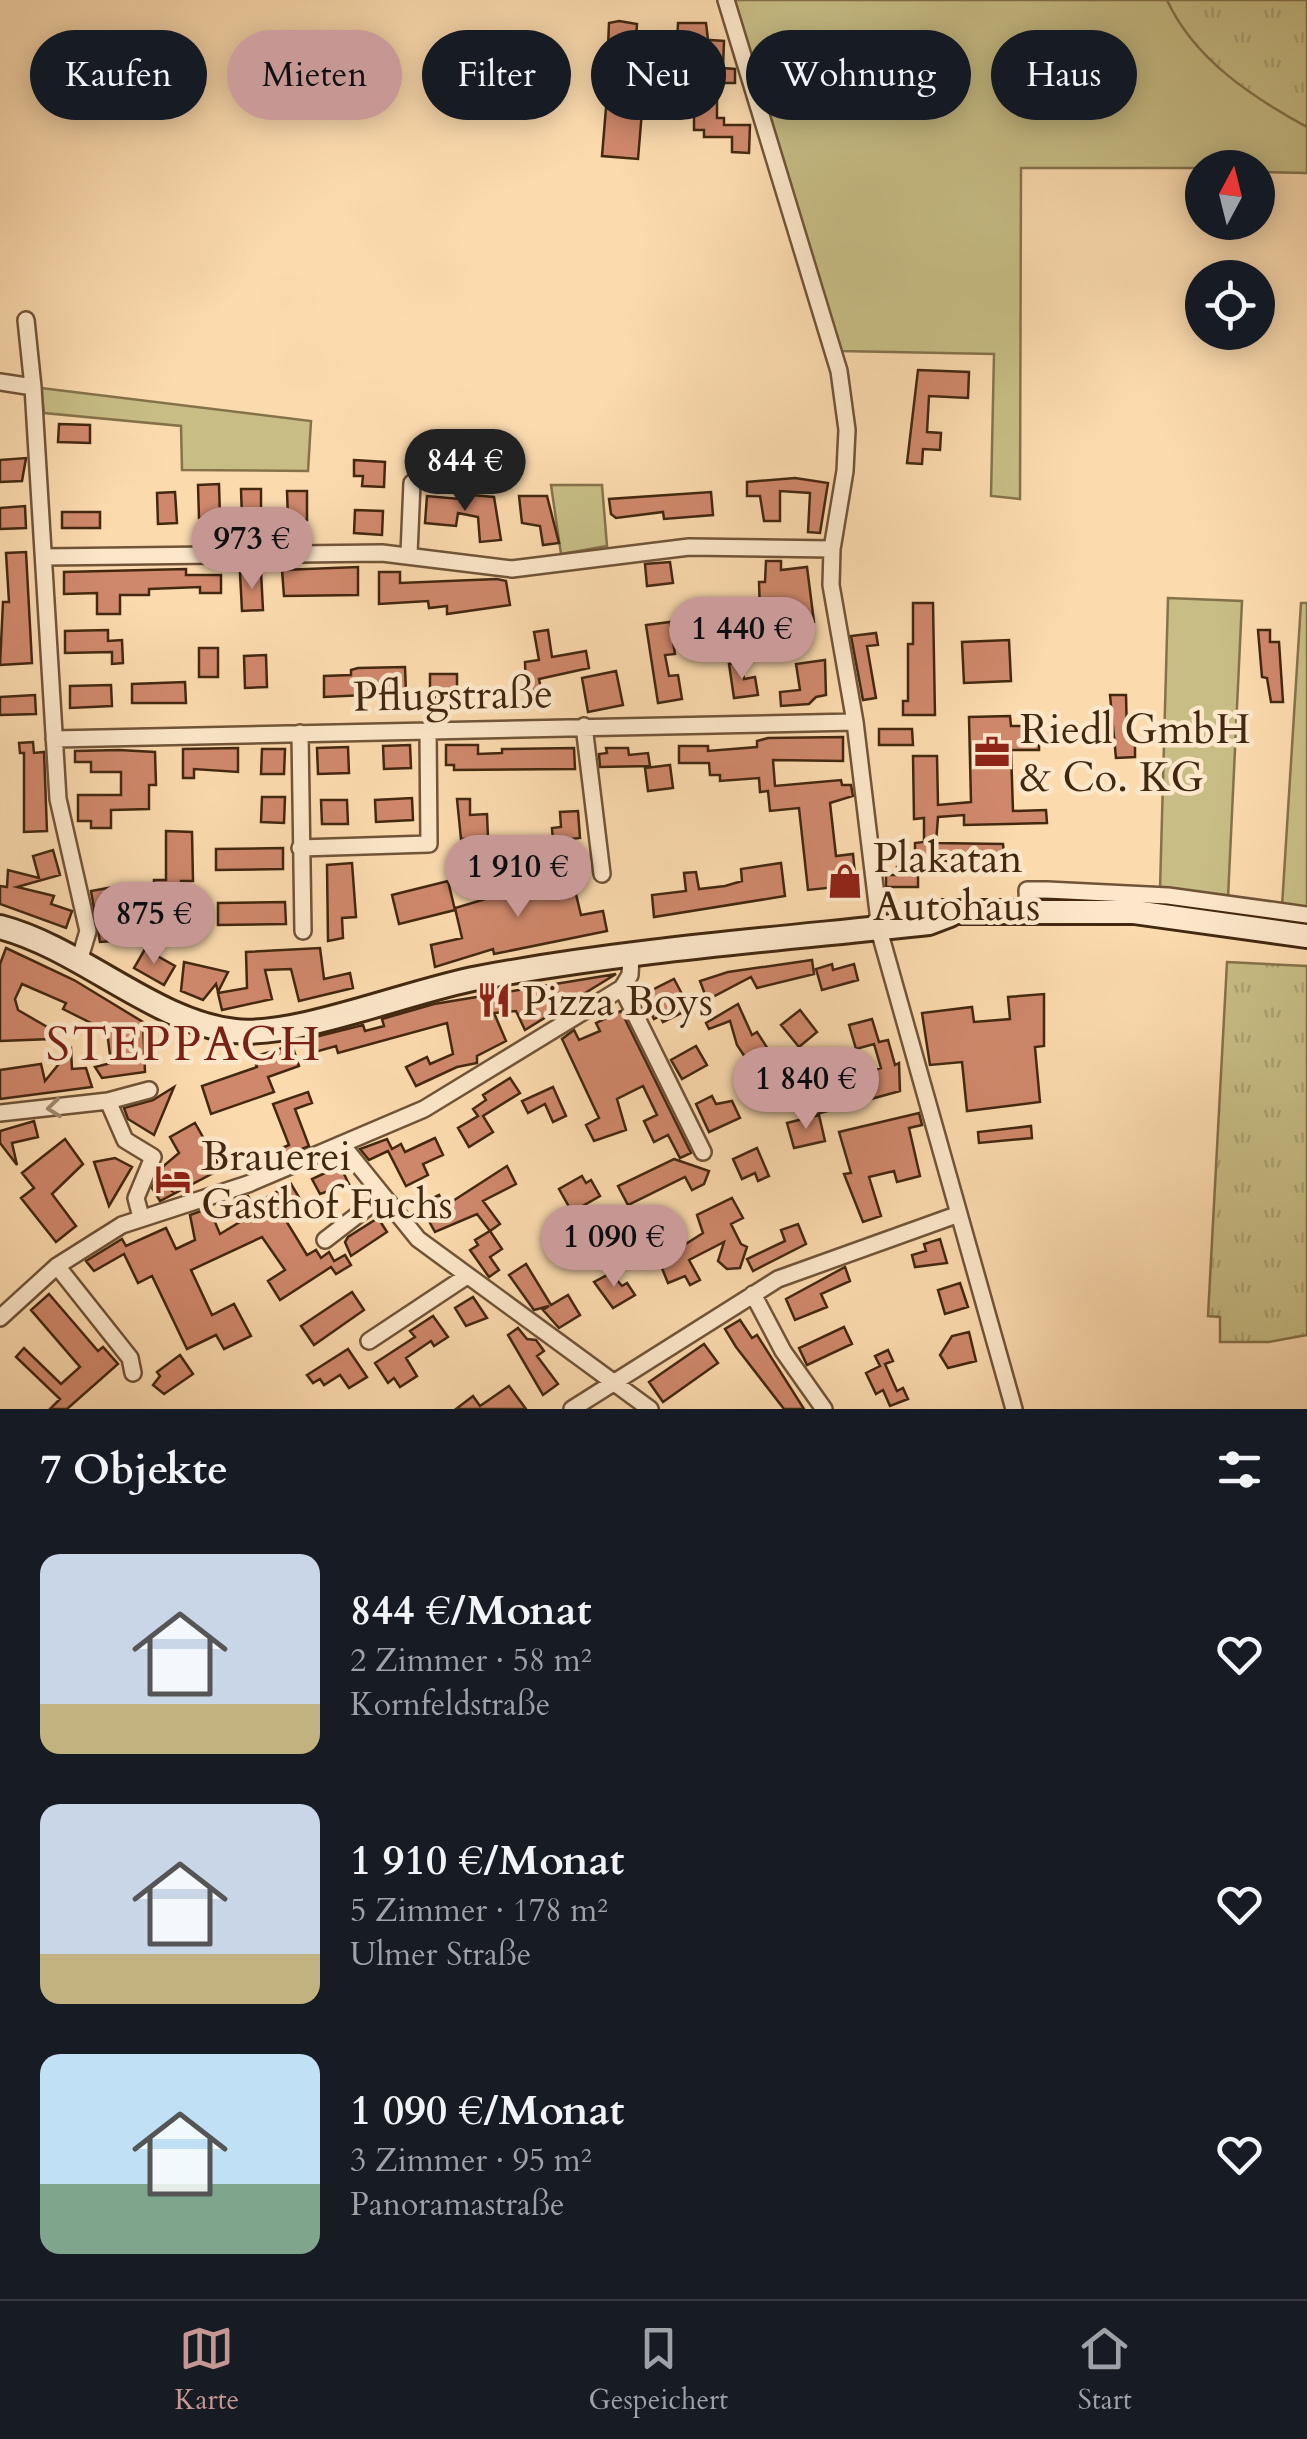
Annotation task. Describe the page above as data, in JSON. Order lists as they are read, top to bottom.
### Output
{
  "streets": {
    "street": ["Pflugstraße"]
  },
  "districts": ["STEPPACH"],
  "places": {
    "office": ["Riedl GmbH & Co. KG"],
    "shop": ["Plakatan Autohaus"],
    "restaurant": ["Pizza Boys"],
    "hotel": ["Brauerei Gasthof Fuchs"]
  },
  "north": "top",
  "page": {
    "chip": [
      "Kaufen",
      "Mieten",
      "Filter",
      "Neu",
      "Wohnung",
      "Haus"
    ],
    "price": [
      "844 €",
      "973 €",
      "1 440 €",
      "1 910 €",
      "875 €",
      "1 840 €",
      "1 090 €"
    ],
    "heading": "7 Objekte",
    "list": [
      {
        "name": "844 €/Monat",
        "note": "2 Zimmer · 58 m² · Kornfeldstraße"
      },
      {
        "name": "1 910 €/Monat",
        "note": "5 Zimmer · 178 m² · Ulmer Straße"
      },
      {
        "name": "1 090 €/Monat",
        "note": "3 Zimmer · 95 m² · Panoramastraße"
      }
    ],
    "tabs": ["Karte", "Gespeichert", "Start"]
  }
}
